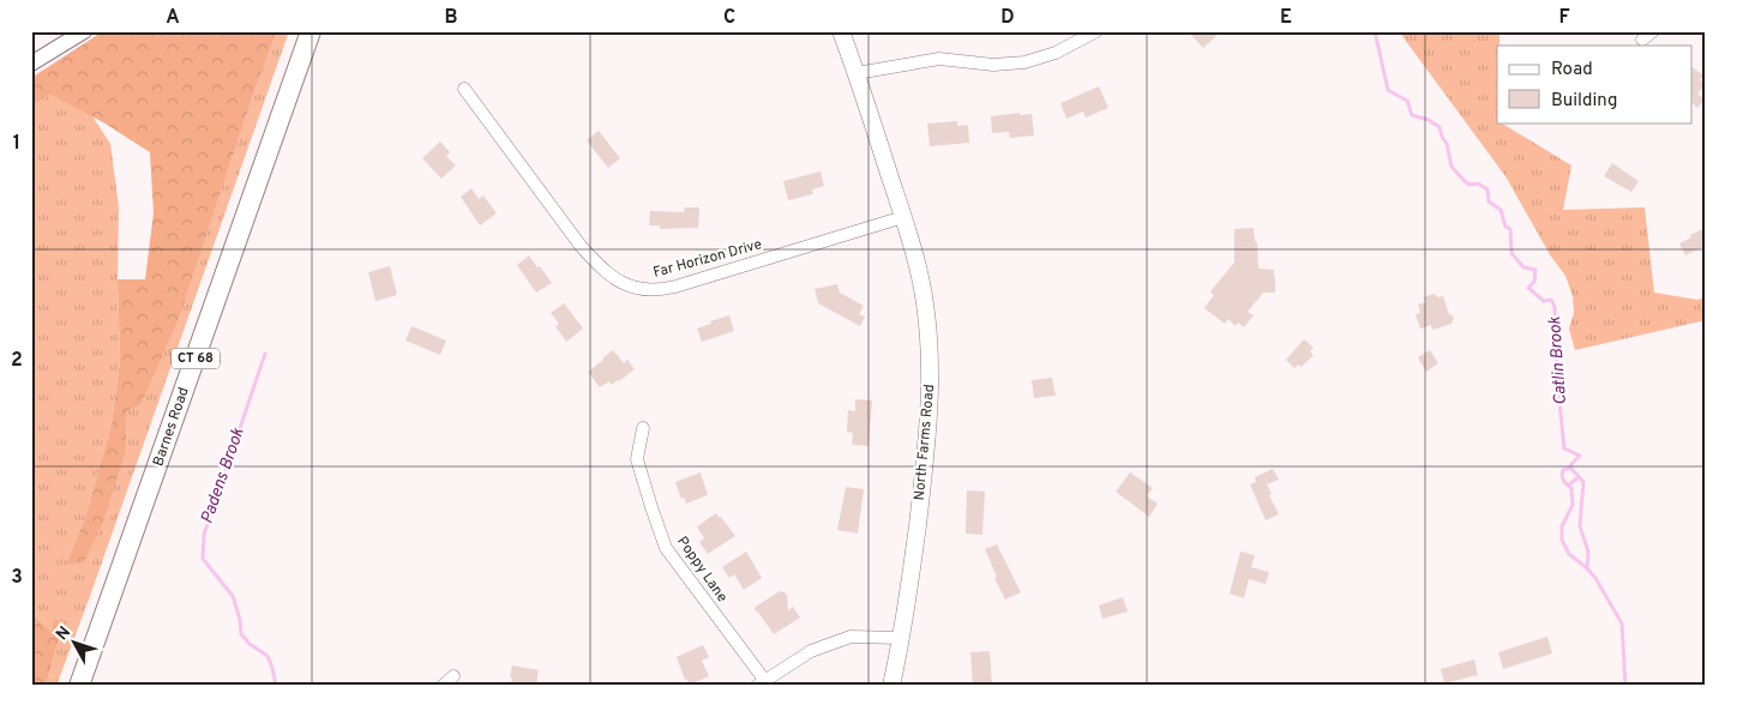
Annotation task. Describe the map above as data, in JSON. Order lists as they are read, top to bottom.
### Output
{
  "streets": {
    "main road": ["CT 68", "Barnes Road", "North Farms Road"],
    "street": ["Far Horizon Drive", "Poppy Lane"]
  },
  "crossings": [
    ["Far Horizon Drive", "North Farms Road"]
  ],
  "water": ["Catlin Brook", "Padens Brook"],
  "legend": ["Road", "Building"],
  "north": "top left",
  "grid": {
    "columns": [
      "A",
      "B",
      "C",
      "D",
      "E",
      "F"
    ],
    "rows": ["1", "2", "3"]
  }
}
